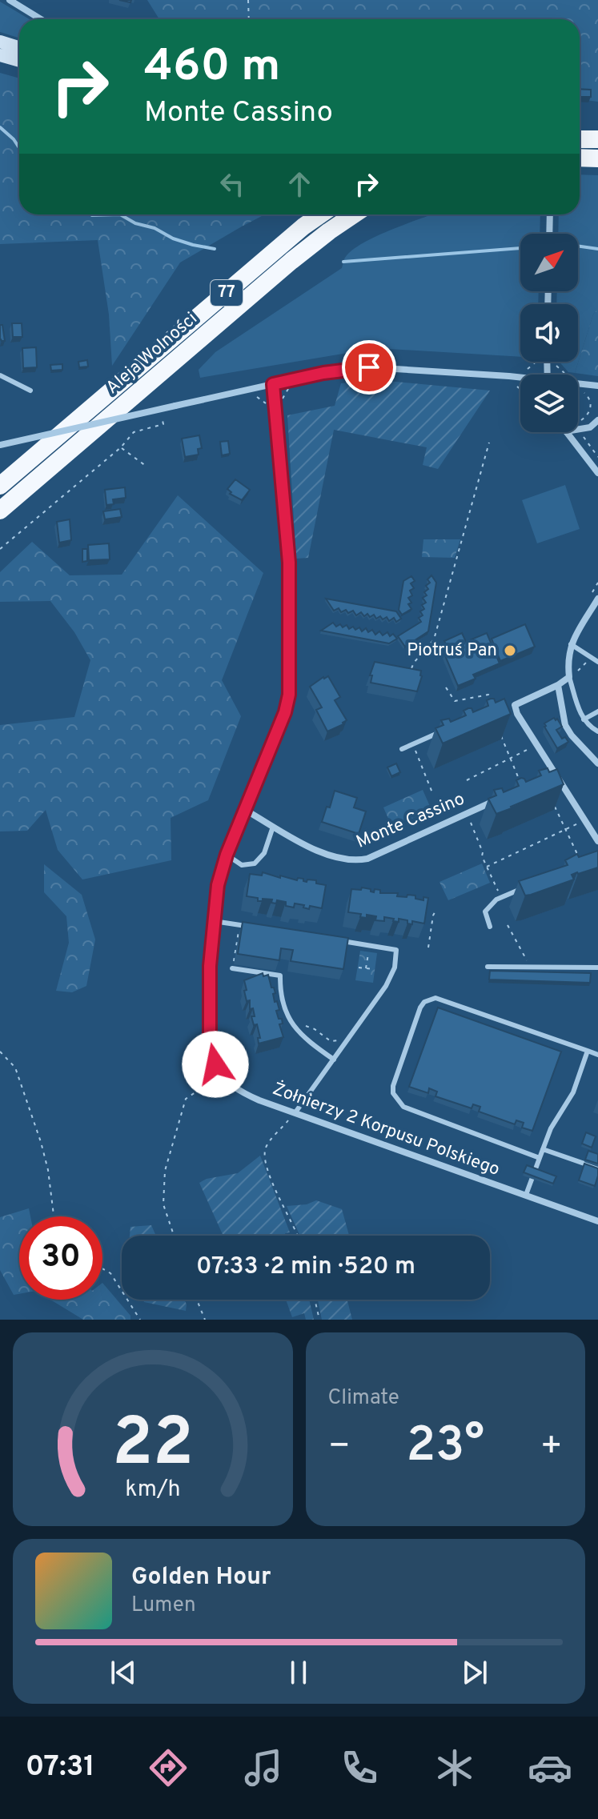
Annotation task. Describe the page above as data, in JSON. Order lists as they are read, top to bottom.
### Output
{
  "streets": {
    "highway": ["77", "Aleja Wolności"],
    "street": ["Monte Cassino", "Żołnierzy 2 Korpusu Polskiego"]
  },
  "places": ["Piotruś Pan"],
  "north": "top right",
  "page": {
    "turn": ["460 m", "Monte Cassino"],
    "limit": "30",
    "trip": "07:33 · 2 min · 520 m",
    "tile": "Climate",
    "heat": ["−", "23°", "+"],
    "song": ["Golden Hour", "Lumen"],
    "tabs": "07:31",
    "gauge": ["22", "km/h"]
  }
}
